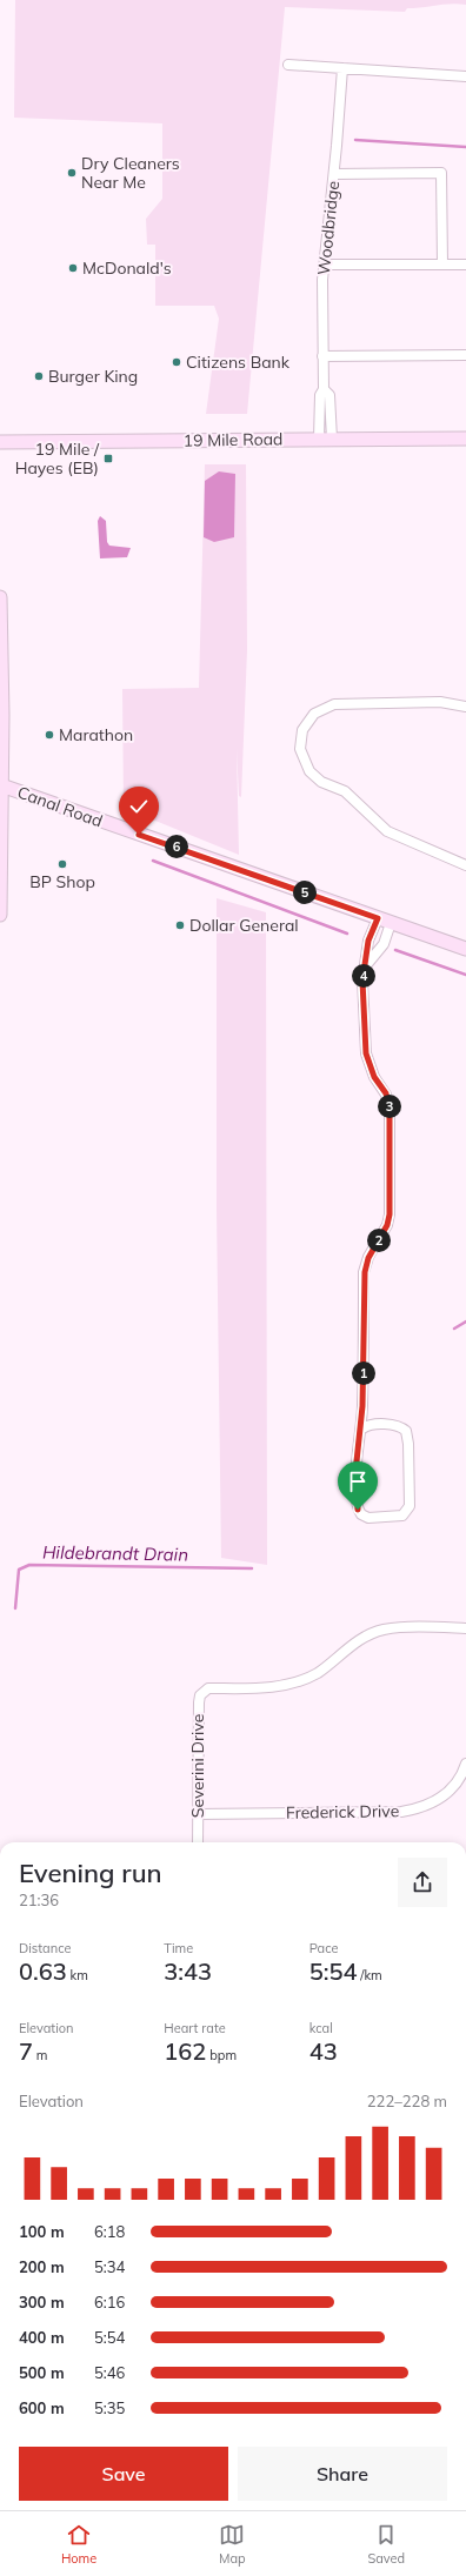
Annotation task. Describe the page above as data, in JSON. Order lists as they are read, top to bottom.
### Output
{
  "streets": {
    "street": [
      "Woodbridge",
      "19 Mile Road",
      "Canal Road",
      "Severini Drive",
      "Frederick Drive"
    ]
  },
  "crossings": [
    ["Woodbridge", "19 Mile Road"],
    ["Severini Drive", "Frederick Drive"]
  ],
  "water": ["Hildebrandt Drain"],
  "places": {
    "other": [
      "Dry Cleaners Near Me",
      "McDonald's",
      "Citizens Bank",
      "Burger King",
      "Marathon",
      "BP Shop",
      "Dollar General"
    ],
    "transit": ["19 Mile / Hayes (EB)"]
  },
  "page": {
    "pins": [
      "6",
      "5",
      "4",
      "3",
      "2",
      "1"
    ],
    "heading": ["Evening run", "21:36"],
    "stats": [
      ["Distance", "0.63 km"],
      ["Time", "3:43"],
      ["Pace", "5:54 /km"],
      ["Elevation", "7 m"],
      ["Heart rate", "162 bpm"],
      ["kcal", "43"]
    ],
    "chart": ["Elevation", "222–228 m"],
    "list": [
      {
        "name": "100 m",
        "note": "6:18"
      },
      {
        "name": "200 m",
        "note": "5:34"
      },
      {
        "name": "300 m",
        "note": "6:16"
      },
      {
        "name": "400 m",
        "note": "5:54"
      },
      {
        "name": "500 m",
        "note": "5:46"
      },
      {
        "name": "600 m",
        "note": "5:35"
      }
    ],
    "buttons": ["Save", "Share"],
    "tabs": ["Home", "Map", "Saved"]
  }
}
